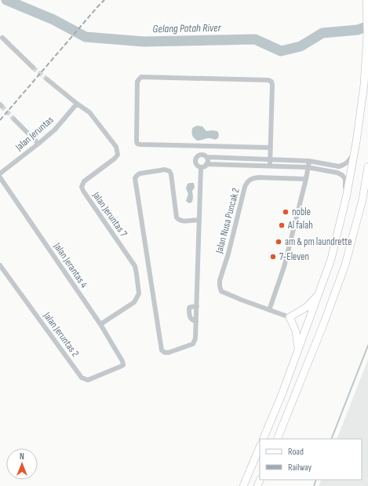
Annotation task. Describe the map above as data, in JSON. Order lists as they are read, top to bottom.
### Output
{
  "streets": {
    "street": [
      "Jalan Jeruntas",
      "Jalan Jeruntas 7",
      "Jalan Nusa Puncak 2",
      "Jalan Jerantas 4",
      "Jalan Jeruntas 2"
    ]
  },
  "crossings": [
    ["Jalan Jeruntas", "Jalan Jeruntas 7"],
    ["Jalan Jeruntas 7", "Jalan Jerantas 4"],
    ["Jalan Jerantas 4", "Jalan Jeruntas 2"]
  ],
  "water": ["Gelang Patah River"],
  "places": [
    "noble",
    "Al falah",
    "am & pm laundrette",
    "7-Eleven"
  ],
  "legend": ["Road", "Railway"],
  "north": "top"
}
